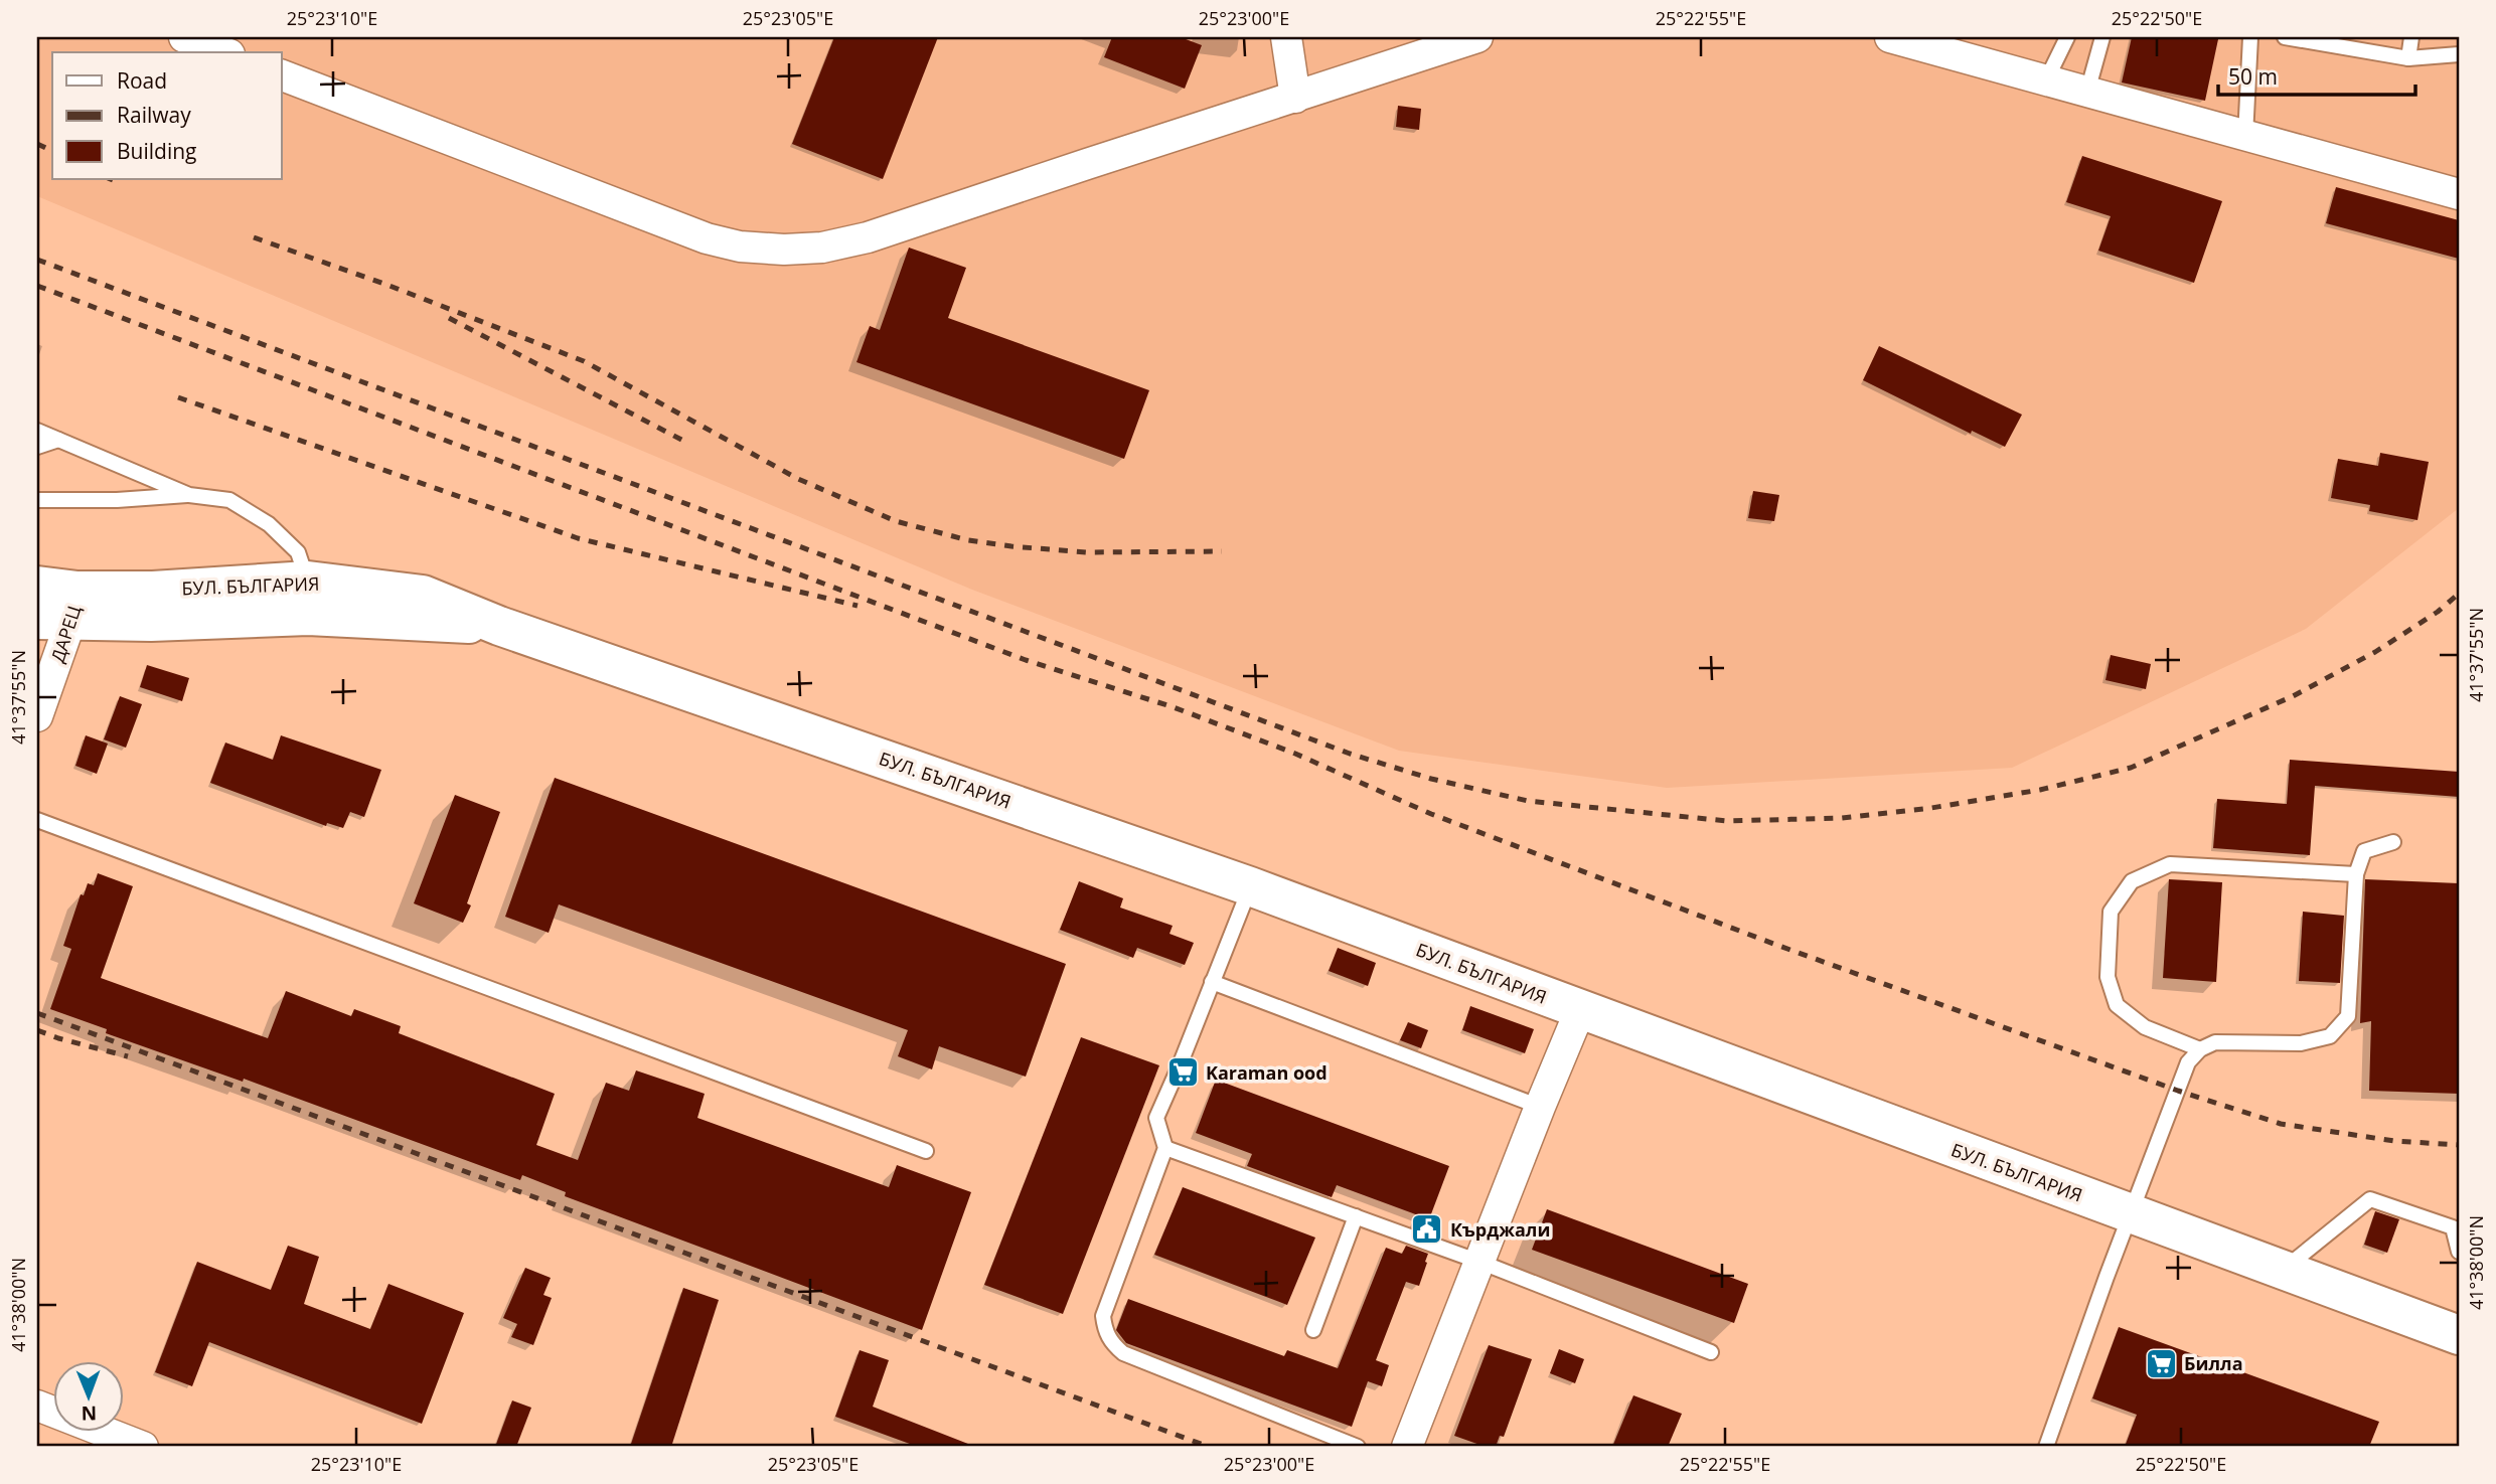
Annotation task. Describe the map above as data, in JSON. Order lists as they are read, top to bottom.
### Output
{
  "streets": {
    "street": ["БУЛ. БЪЛГАРИЯ", "ДАРЕЦ"]
  },
  "crossings": [
    ["БУЛ. БЪЛГАРИЯ", "ДАРЕЦ"]
  ],
  "places": {
    "supermarket": ["Karaman ood", "Билла"],
    "public building": ["Кърджали"]
  },
  "legend": ["Road", "Railway", "Building"],
  "scale_bar": "50 m",
  "north": "bottom",
  "coordinates": [
    "25°23'10\"E",
    "25°23'05\"E",
    "25°23'00\"E",
    "25°22'55\"E",
    "25°22'50\"E",
    "41°37'55\"N",
    "41°38'00\"N"
  ]
}
